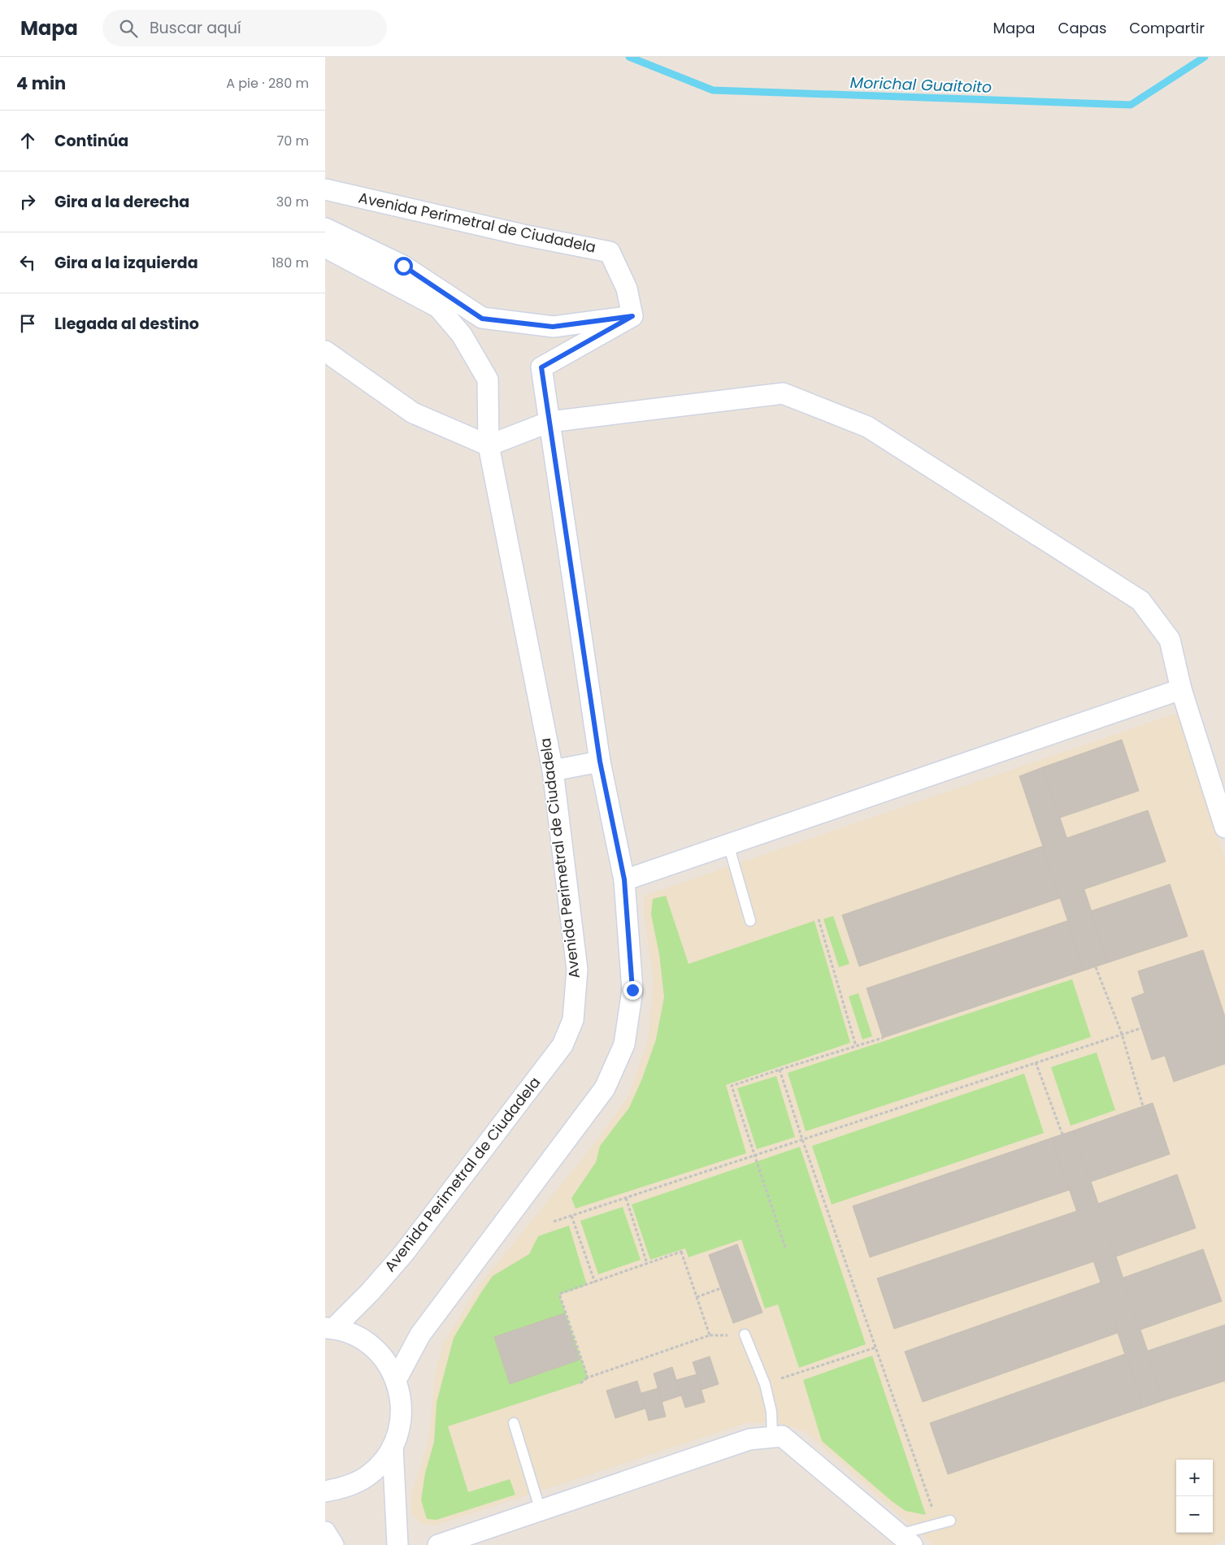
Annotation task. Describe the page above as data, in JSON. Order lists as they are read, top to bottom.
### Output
{
  "streets": {
    "street": ["Avenida Perimetral de Ciudadela"]
  },
  "water": ["Morichal Guaitoito"],
  "page": {
    "header": "Mapa",
    "search": "Buscar aquí",
    "nav": ["Mapa", "Capas", "Compartir"],
    "heading": ["4 min", "A pie · 280 m"],
    "list": [
      ["Continúa", "70 m"],
      ["Gira a la derecha", "30 m"],
      ["Gira a la izquierda", "180 m"],
      "Llegada al destino"
    ],
    "map_buttons": ["+", "−"]
  }
}
